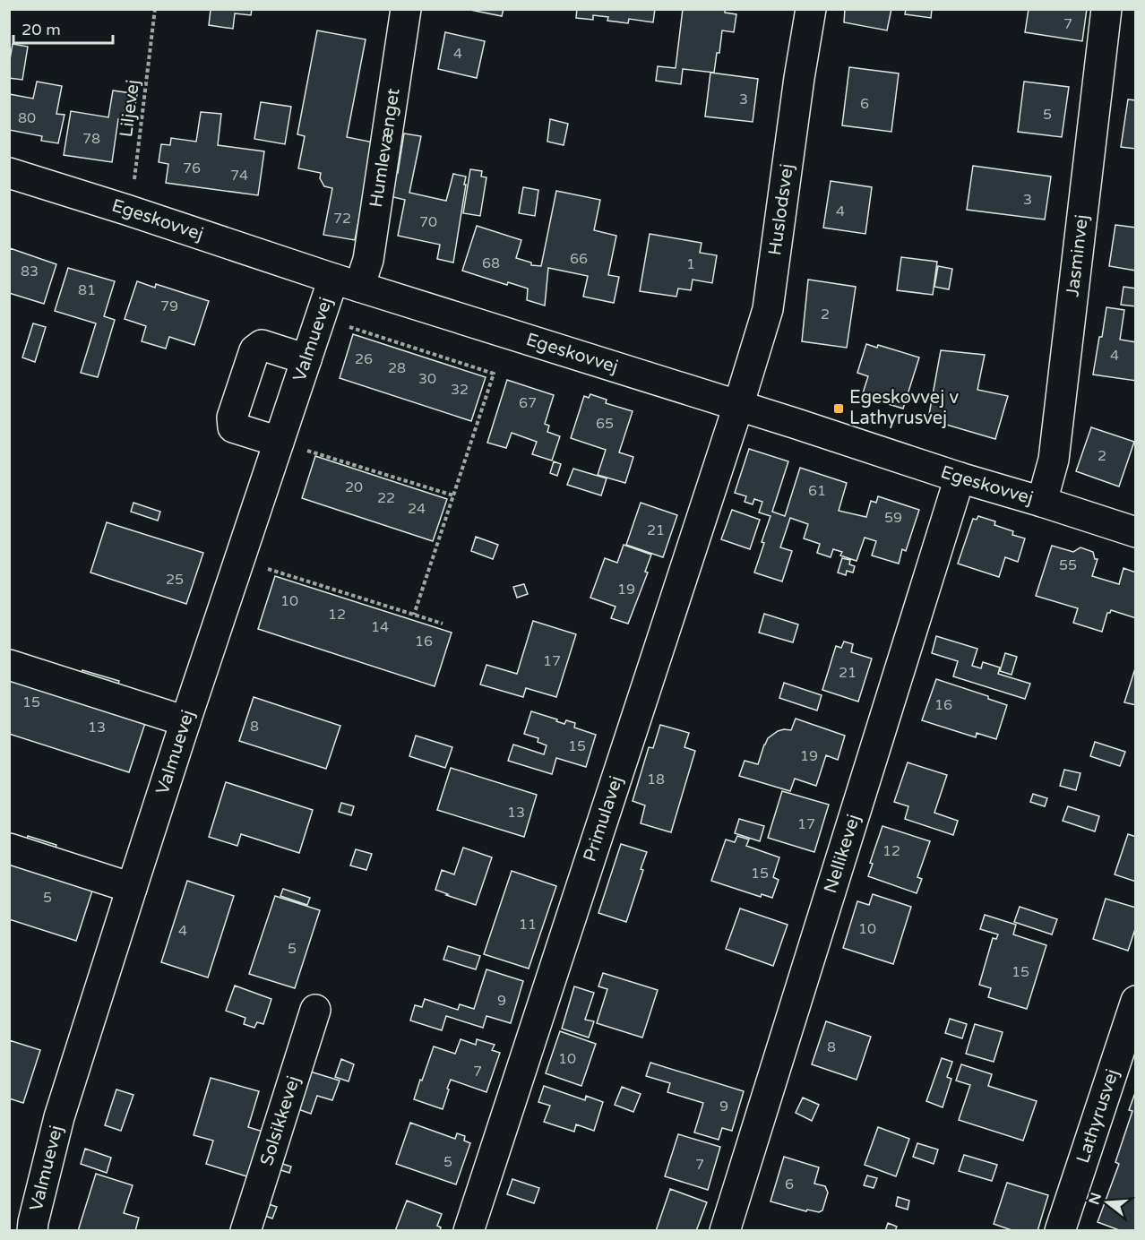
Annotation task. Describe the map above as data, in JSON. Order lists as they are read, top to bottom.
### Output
{
  "streets": {
    "street": [
      "Humlevænget",
      "Huslodsvej",
      "Egeskovvej",
      "Jasminvej",
      "Valmuevej",
      "Primulavej",
      "Nellikevej",
      "Lathyrusvej",
      "Solsikkevej"
    ],
    "path": ["Liljevej"]
  },
  "crossings": [
    ["Liljevej", "Egeskovvej"],
    ["Humlevænget", "Egeskovvej"],
    ["Humlevænget", "Valmuevej"],
    ["Huslodsvej", "Egeskovvej"],
    ["Huslodsvej", "Primulavej"],
    ["Egeskovvej", "Jasminvej"],
    ["Egeskovvej", "Valmuevej"],
    ["Egeskovvej", "Primulavej"],
    ["Egeskovvej", "Nellikevej"]
  ],
  "places": {
    "transit": ["Egeskovvej v Lathyrusvej"]
  },
  "house_numbers": [
    "7",
    "4",
    "3",
    "6",
    "5",
    "80",
    "78",
    "76",
    "74",
    "3",
    "4",
    "72",
    "70",
    "66",
    "68",
    "1",
    "83",
    "81",
    "79",
    "2",
    "4",
    "26",
    "28",
    "30",
    "32",
    "67",
    "65",
    "2",
    "20",
    "61",
    "22",
    "24",
    "59",
    "21",
    "55",
    "25",
    "19",
    "10",
    "12",
    "14",
    "16",
    "17",
    "21",
    "15",
    "16",
    "8",
    "13",
    "15",
    "19",
    "18",
    "13",
    "17",
    "12",
    "15",
    "5",
    "11",
    "10",
    "4",
    "5",
    "15",
    "9",
    "8",
    "10",
    "7",
    "9",
    "5",
    "7",
    "6"
  ],
  "scale_bar": "20 m",
  "north": "left"
}
